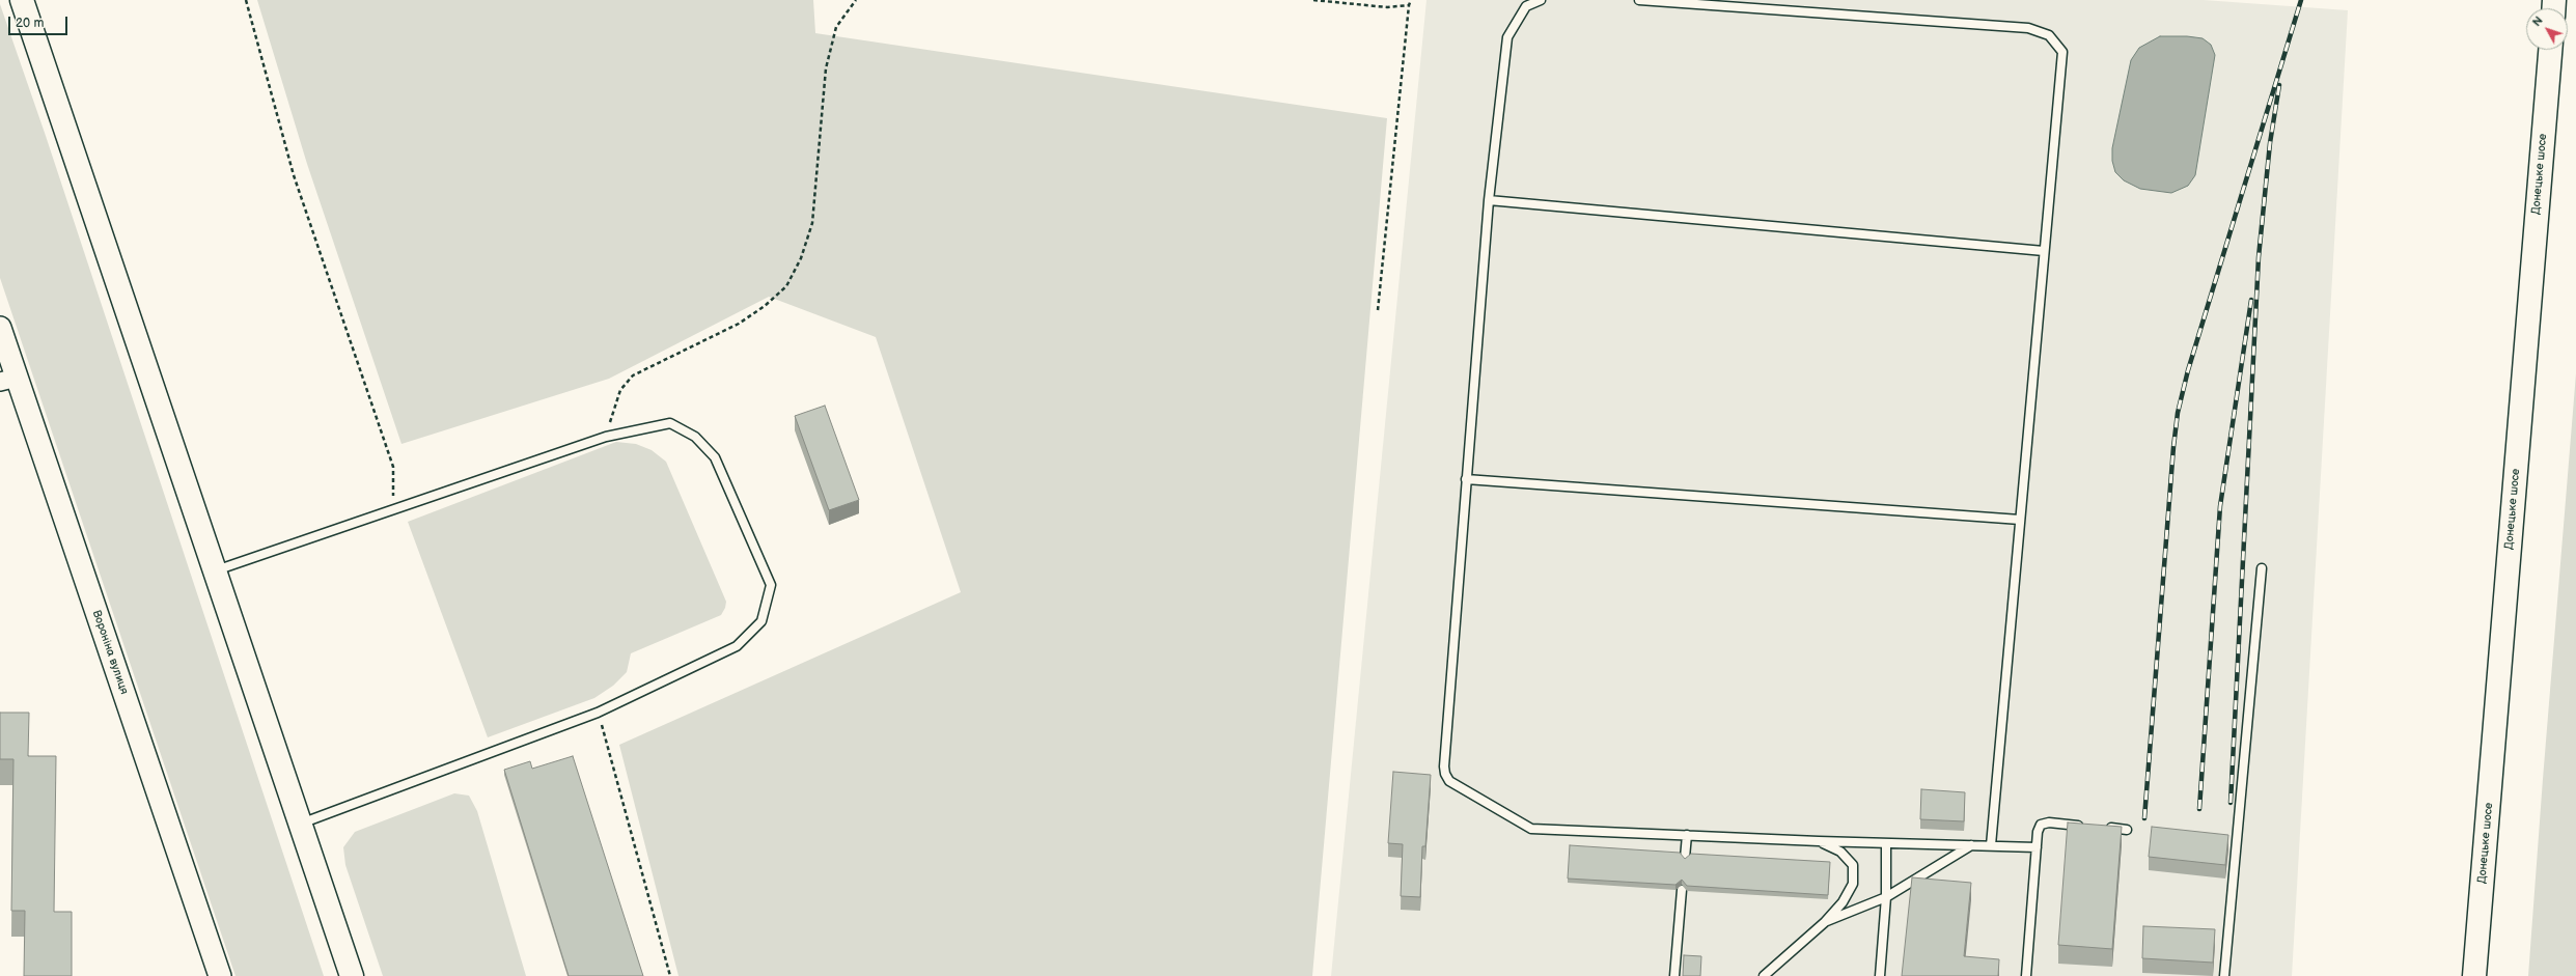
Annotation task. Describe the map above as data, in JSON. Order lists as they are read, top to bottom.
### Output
{
  "streets": {
    "main road": ["Донецьке шосе"],
    "street": ["Вороніна вулиця"]
  },
  "scale_bar": "20 m",
  "north": "top left"
}
